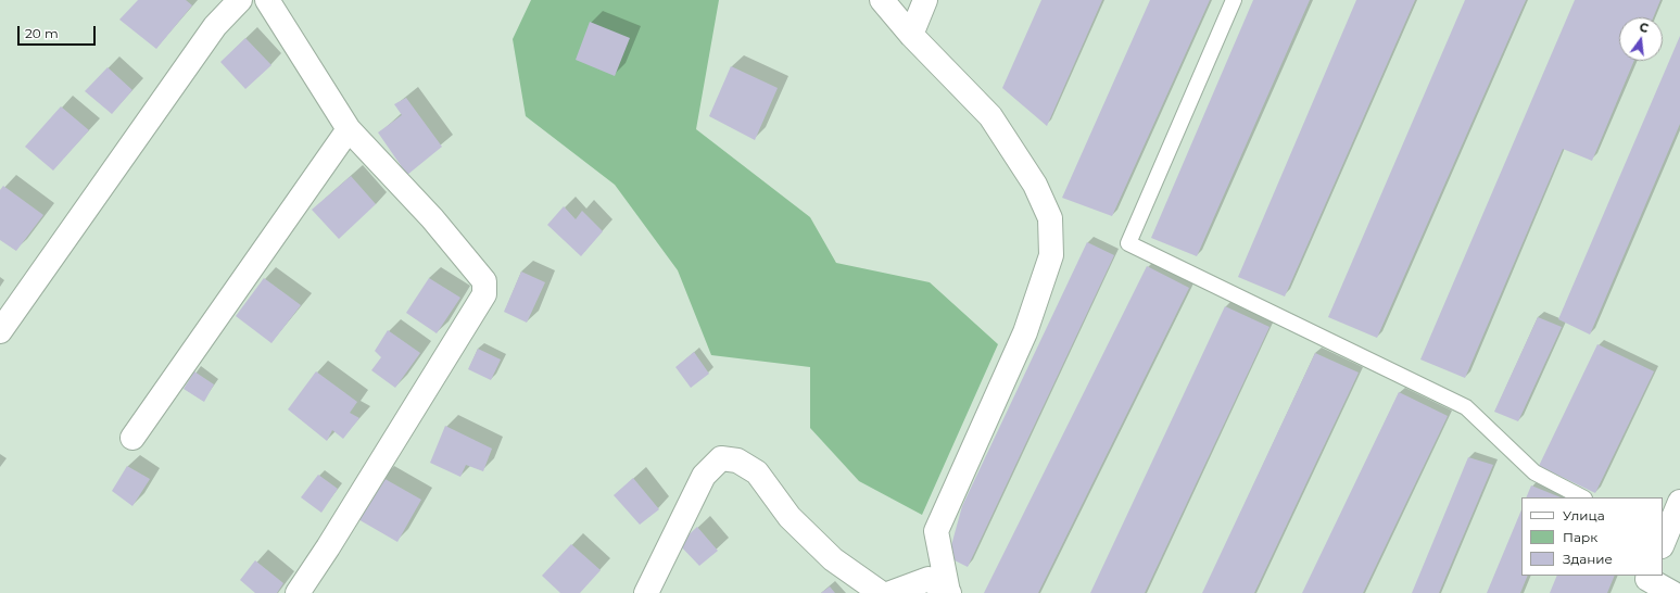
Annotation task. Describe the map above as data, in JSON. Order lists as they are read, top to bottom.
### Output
{
  "legend": ["Улица", "Парк", "Здание"],
  "scale_bar": "20 m",
  "north": "top"
}
